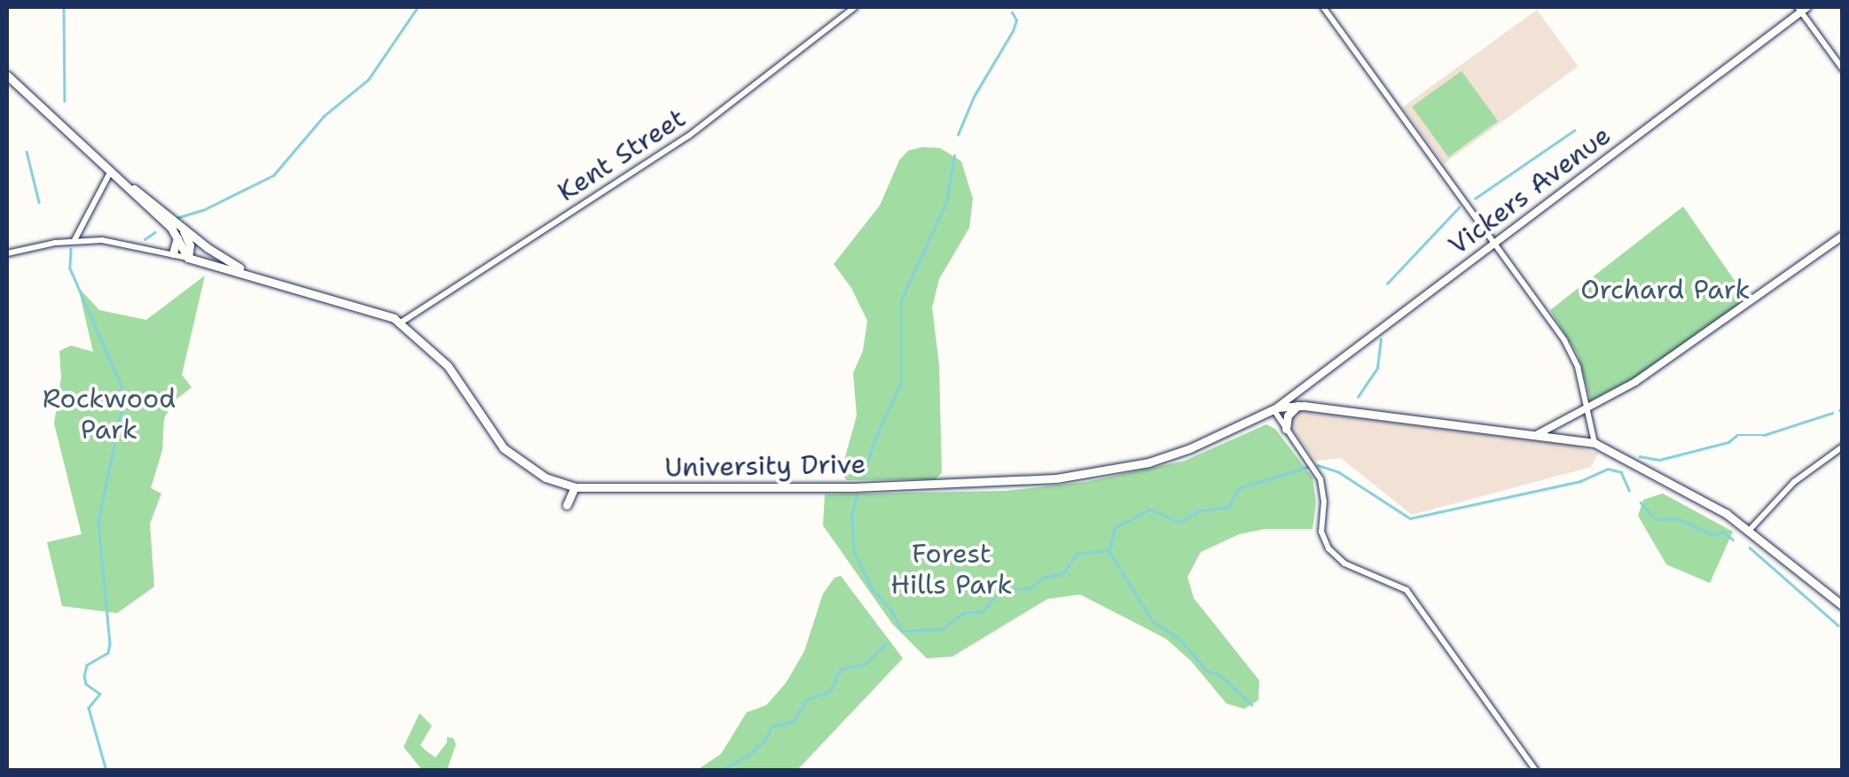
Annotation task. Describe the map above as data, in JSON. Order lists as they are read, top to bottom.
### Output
{
  "streets": {
    "main road": ["Vickers Avenue", "University Drive"],
    "street": ["Kent Street"]
  },
  "crossings": [
    ["Kent Street", "University Drive"],
    ["Vickers Avenue", "University Drive"]
  ],
  "parks": ["Orchard Park", "Rockwood Park", "Forest Hills Park"]
}
